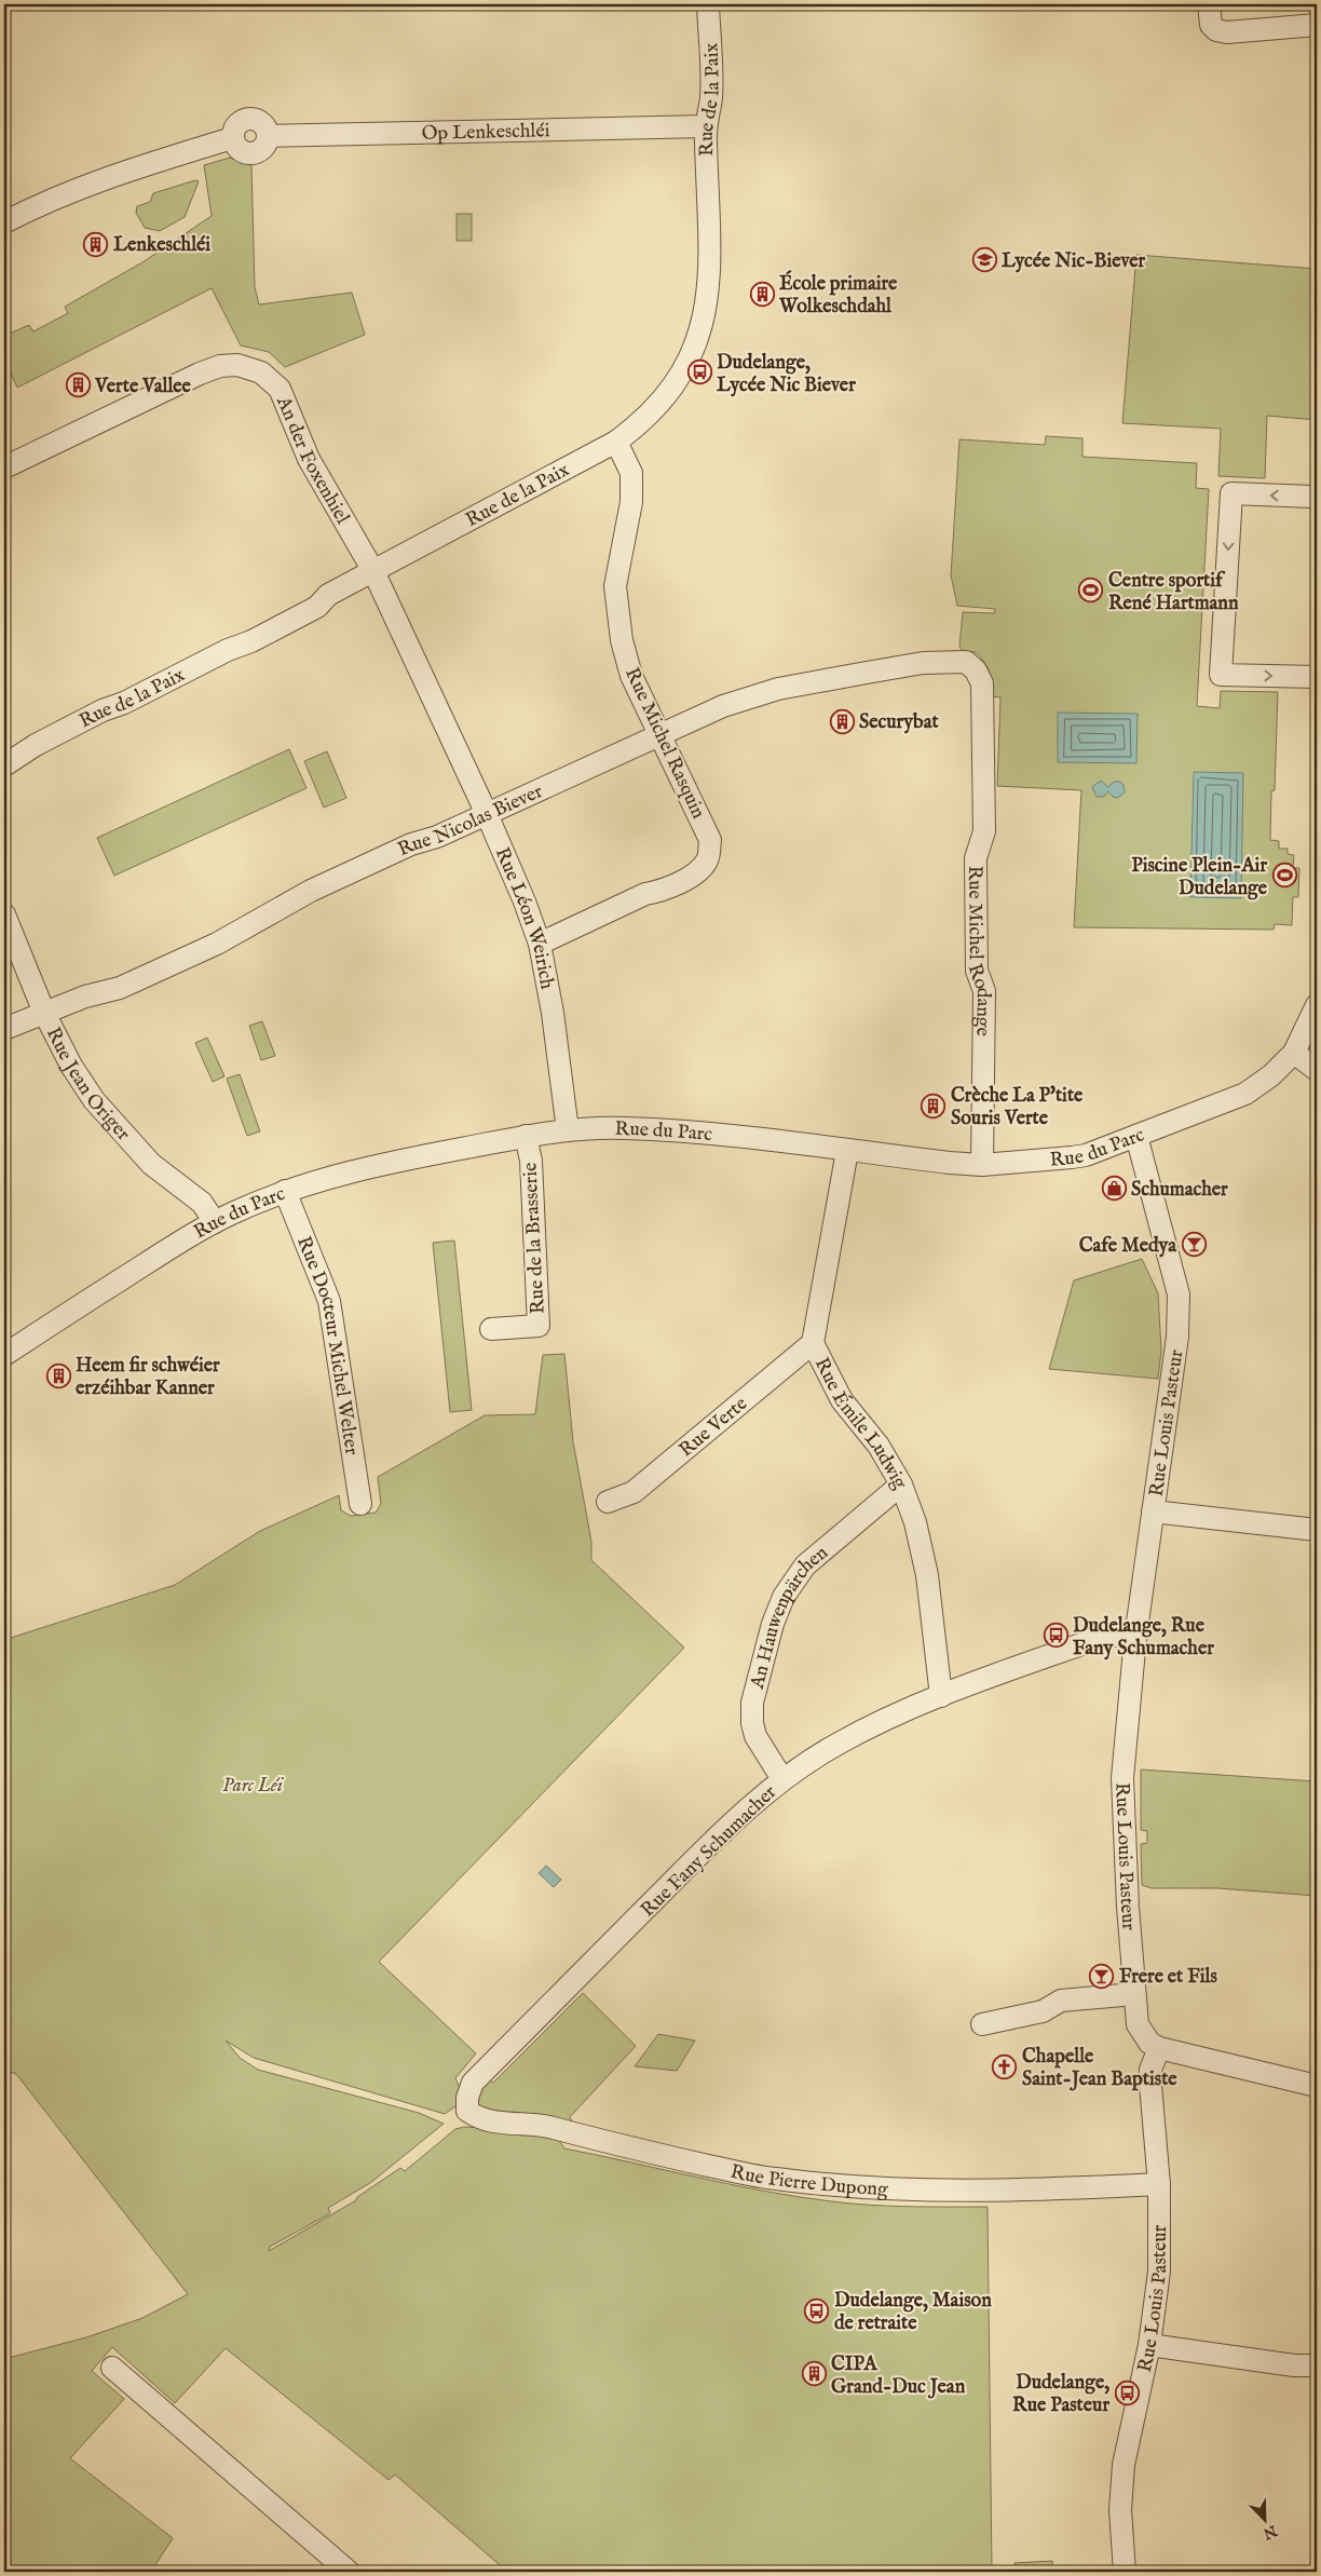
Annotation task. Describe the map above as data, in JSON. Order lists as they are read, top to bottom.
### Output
{
  "streets": {
    "street": [
      "Rue de la Paix",
      "Op Lenkeschléi",
      "An der Foxenhiel",
      "Rue Michel Rasquin",
      "Rue Nicolas Biever",
      "Rue Léon Weirich",
      "Rue Michel Rodange",
      "Rue Jean Origer",
      "Rue du Parc",
      "Rue de la Brasserie",
      "Rue Docteur Michel Welter",
      "Rue Émile Ludwig",
      "Rue Louis Pasteur",
      "Rue Verte",
      "An Hauwenpärchen",
      "Rue Fany Schumacher",
      "Rue Pierre Dupong"
    ]
  },
  "crossings": [
    ["Rue de la Paix", "Op Lenkeschléi"],
    ["Rue de la Paix", "An der Foxenhiel"],
    ["Rue de la Paix", "Rue Michel Rasquin"],
    ["Rue de la Paix", "Rue Léon Weirich"],
    ["An der Foxenhiel", "Rue Léon Weirich"],
    ["Rue Michel Rasquin", "Rue Nicolas Biever"],
    ["Rue Michel Rasquin", "Rue Léon Weirich"],
    ["Rue Nicolas Biever", "Rue Léon Weirich"],
    ["Rue Nicolas Biever", "Rue Michel Rodange"],
    ["Rue Nicolas Biever", "Rue Jean Origer"],
    ["Rue Léon Weirich", "Rue du Parc"],
    ["Rue Michel Rodange", "Rue du Parc"],
    ["Rue Jean Origer", "Rue du Parc"],
    ["Rue du Parc", "Rue de la Brasserie"],
    ["Rue du Parc", "Rue Docteur Michel Welter"],
    ["Rue du Parc", "Rue Émile Ludwig"],
    ["Rue du Parc", "Rue Louis Pasteur"],
    ["Rue Émile Ludwig", "Rue Verte"],
    ["Rue Émile Ludwig", "An Hauwenpärchen"],
    ["Rue Émile Ludwig", "Rue Fany Schumacher"],
    ["Rue Louis Pasteur", "Rue Fany Schumacher"],
    ["Rue Louis Pasteur", "Rue Pierre Dupong"],
    ["An Hauwenpärchen", "Rue Fany Schumacher"],
    ["Rue Fany Schumacher", "Rue Pierre Dupong"]
  ],
  "parks": ["Parc Léi"],
  "places": {
    "building": [
      "Lenkeschléi",
      "École primaire Wolkeschdahl",
      "Verte Vallee",
      "Securybat",
      "Crèche La P'tite Souris Verte",
      "Heem fir schwéier erzéihbar Kanner",
      "CIPA Grand-Duc Jean"
    ],
    "school or university": ["Lycée Nic-Biever"],
    "bus stop": [
      "Dudelange, Lycée Nic Biever",
      "Dudelange, Rue Fany Schumacher",
      "Dudelange, Maison de retraite",
      "Dudelange, Rue Pasteur"
    ],
    "sports": ["Centre sportif René Hartmann", "Piscine Plein-Air Dudelange"],
    "shop": ["Schumacher"],
    "bar": ["Cafe Medya", "Frere et Fils"],
    "church": ["Chapelle Saint-Jean Baptiste"]
  },
  "north": "bottom right"
}
